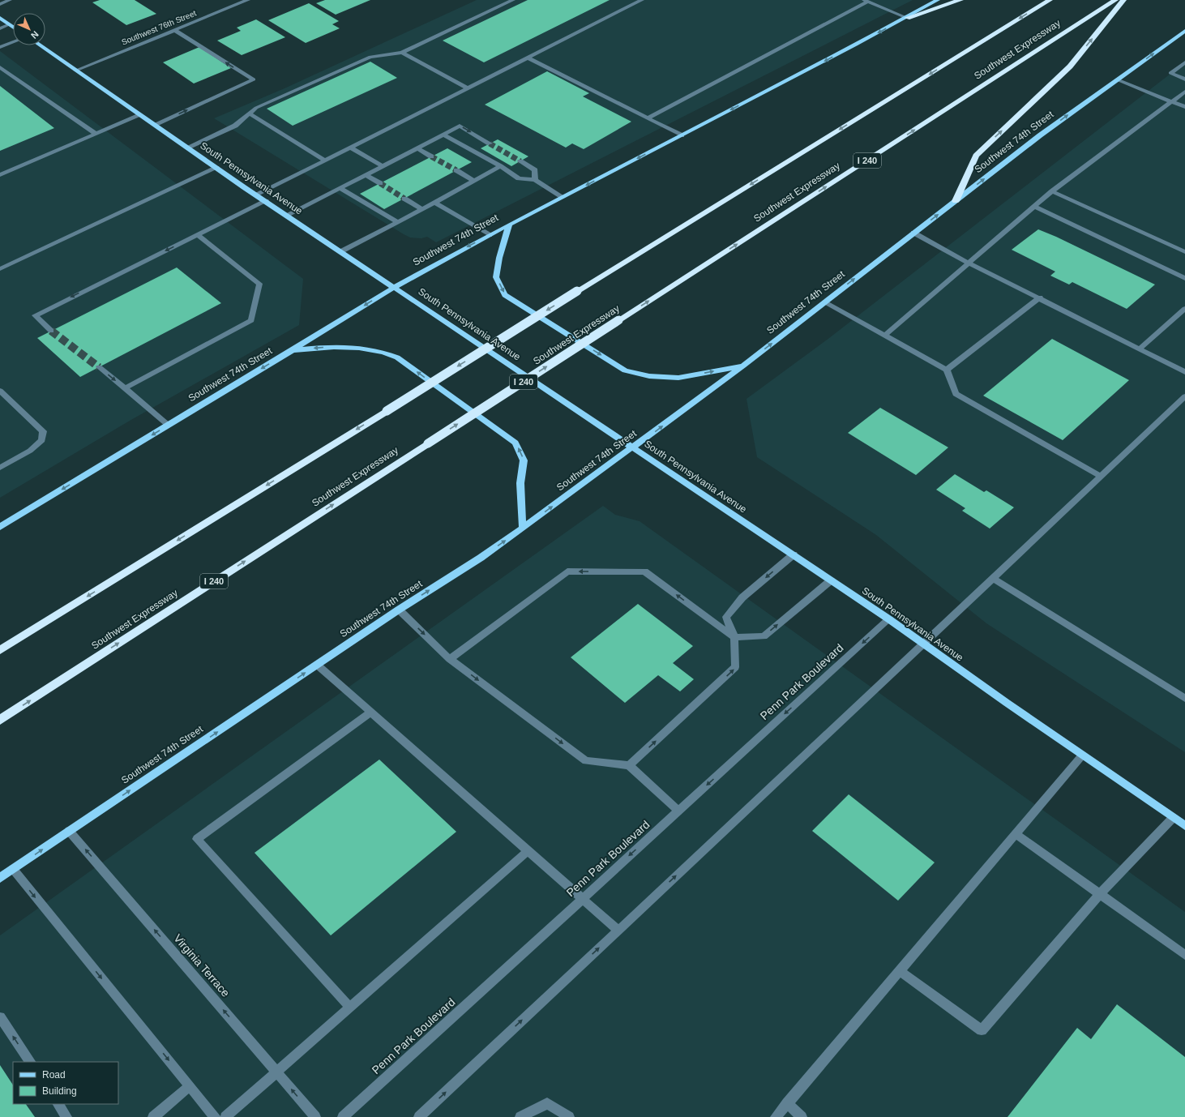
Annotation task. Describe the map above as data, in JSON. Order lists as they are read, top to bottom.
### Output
{
  "streets": {
    "highway": ["Southwest Expressway", "I 240"],
    "main road": ["Southwest 74th Street", "South Pennsylvania Avenue"],
    "street": ["Southwest 76th Street", "Penn Park Boulevard", "Virginia Terrace"]
  },
  "crossings": [
    ["Southwest 76th Street", "South Pennsylvania Avenue"],
    ["Southwest 74th Street", "South Pennsylvania Avenue"],
    ["Southwest 74th Street", "Virginia Terrace"],
    ["South Pennsylvania Avenue", "Penn Park Boulevard"]
  ],
  "legend": ["Road", "Building"],
  "north": "bottom right"
}
